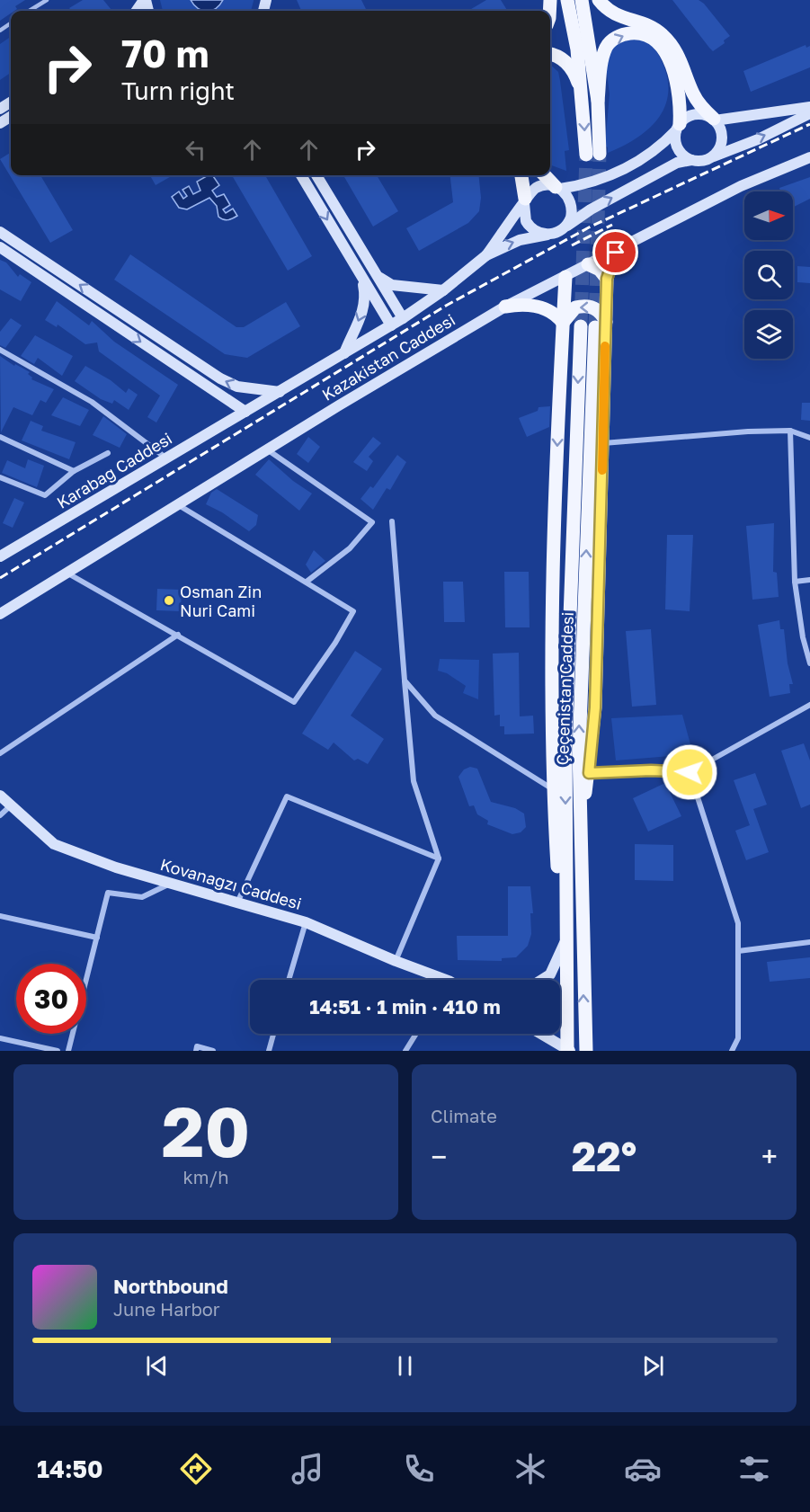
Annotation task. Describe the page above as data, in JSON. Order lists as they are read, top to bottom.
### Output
{
  "streets": {
    "main road": [
      "Kazakistan Caddesi",
      "Karabağ Caddesi",
      "Çeçenistan Caddesi",
      "Kovanağzı Caddesi"
    ]
  },
  "places": ["Osman Zin Nuri Cami"],
  "north": "right",
  "page": {
    "turn": ["70 m", "Turn right"],
    "limit": "30",
    "trip": "14:51 · 1 min · 410 m",
    "tile": [
      ["20", "km/h"],
      "Climate"
    ],
    "heat": ["−", "22°", "+"],
    "song": ["Northbound", "June Harbor"],
    "tabs": "14:50"
  }
}
